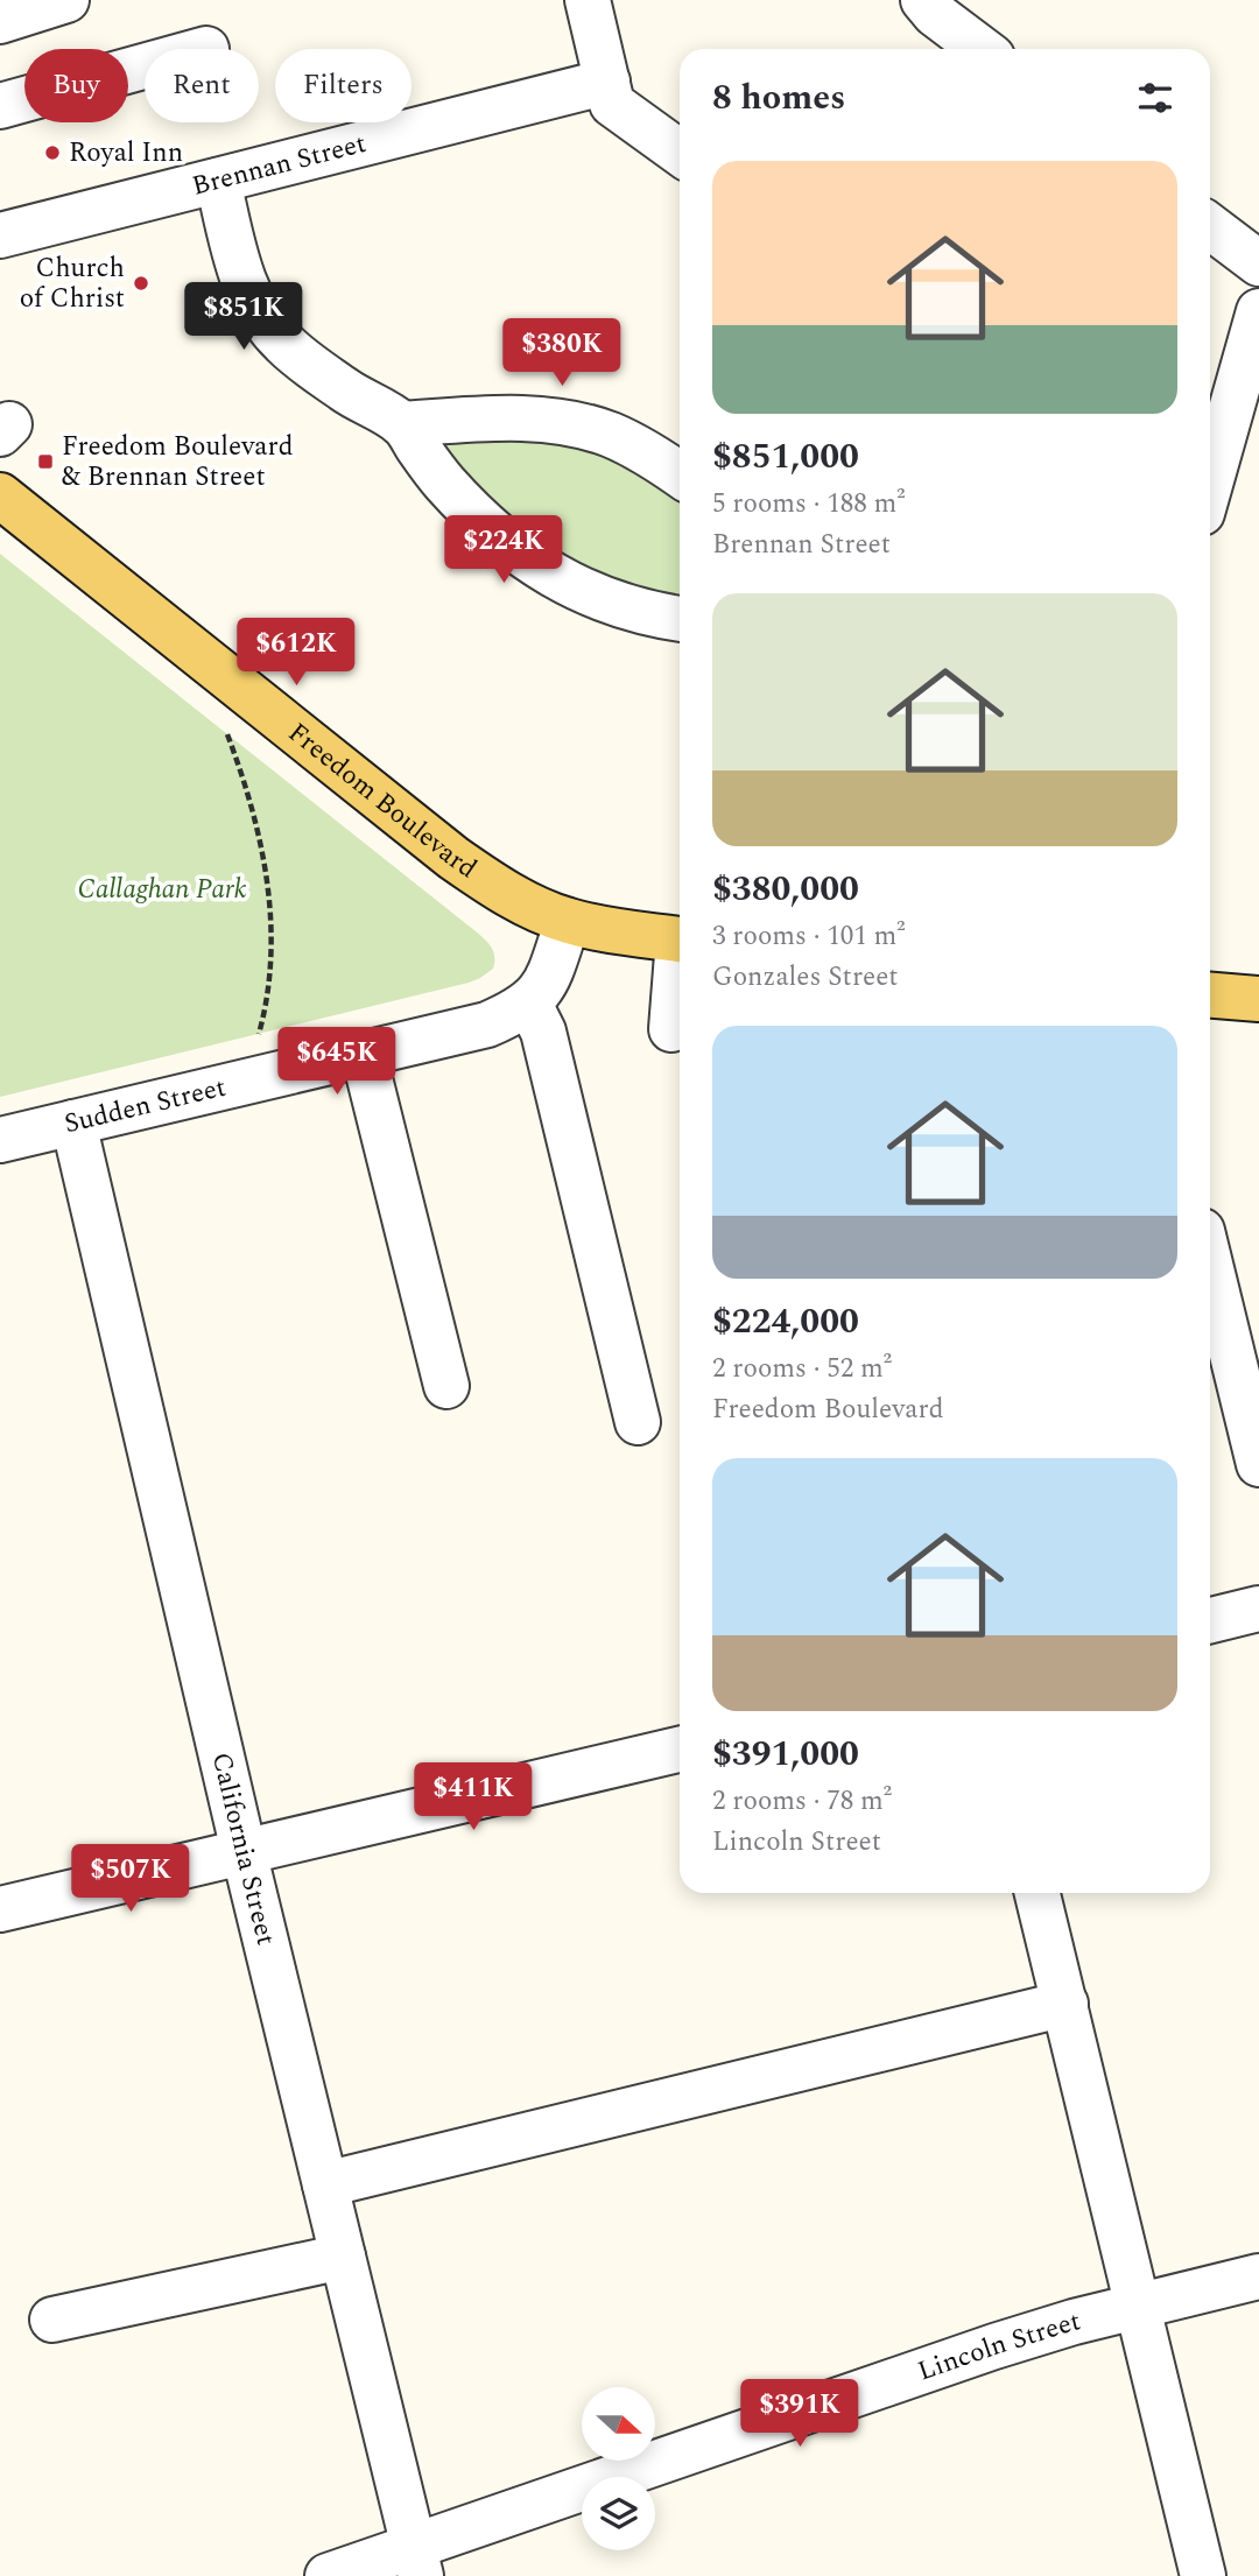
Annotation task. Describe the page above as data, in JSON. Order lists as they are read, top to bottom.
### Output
{
  "streets": {
    "main road": ["Freedom Boulevard"],
    "street": [
      "Brennan Street",
      "Sudden Street",
      "California Street",
      "Lincoln Street"
    ]
  },
  "crossings": [
    ["Sudden Street", "California Street"],
    ["California Street", "Lincoln Street"]
  ],
  "parks": ["Callaghan Park"],
  "places": {
    "other": ["Royal Inn", "Church of Christ"],
    "transit": ["Freedom Boulevard & Brennan Street"]
  },
  "north": "right",
  "page": {
    "chip": ["Buy", "Rent", "Filters"],
    "heading": "8 homes",
    "list": [
      {
        "name": "$851,000",
        "note": "5 rooms · 188 m² · Brennan Street"
      },
      {
        "name": "$380,000",
        "note": "3 rooms · 101 m² · Gonzales Street"
      },
      {
        "name": "$224,000",
        "note": "2 rooms · 52 m² · Freedom Boulevard"
      },
      {
        "name": "$391,000",
        "note": "2 rooms · 78 m² · Lincoln Street"
      }
    ],
    "price": [
      "$851K",
      "$380K",
      "$224K",
      "$612K",
      "$645K",
      "$411K",
      "$507K",
      "$391K"
    ]
  }
}
